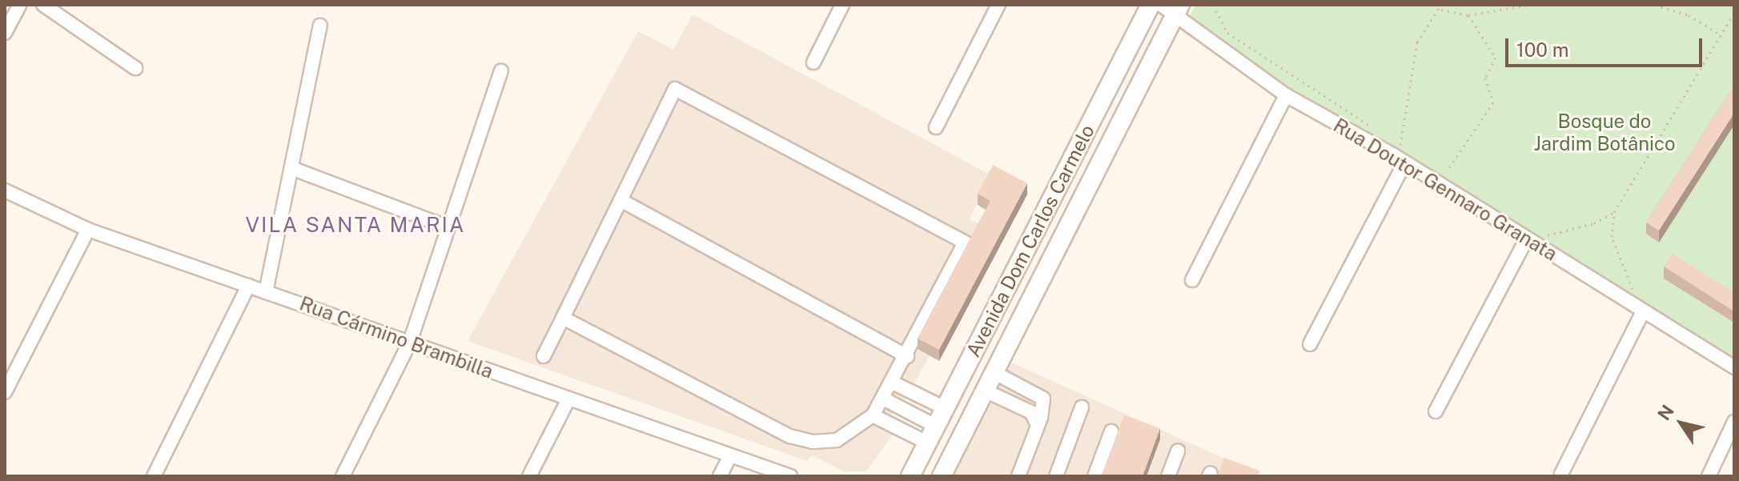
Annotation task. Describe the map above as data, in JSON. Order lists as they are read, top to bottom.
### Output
{
  "streets": {
    "street": ["Rua Doutor Gennaro Granata", "Avenida Dom Carlos Carmelo", "Rua Cármino Brambilla"]
  },
  "crossings": [
    ["Rua Doutor Gennaro Granata", "Avenida Dom Carlos Carmelo"]
  ],
  "districts": ["VILA SANTA MARIA"],
  "parks": ["Bosque do Jardim Botânico"],
  "scale_bar": "100 m",
  "north": "top left"
}
